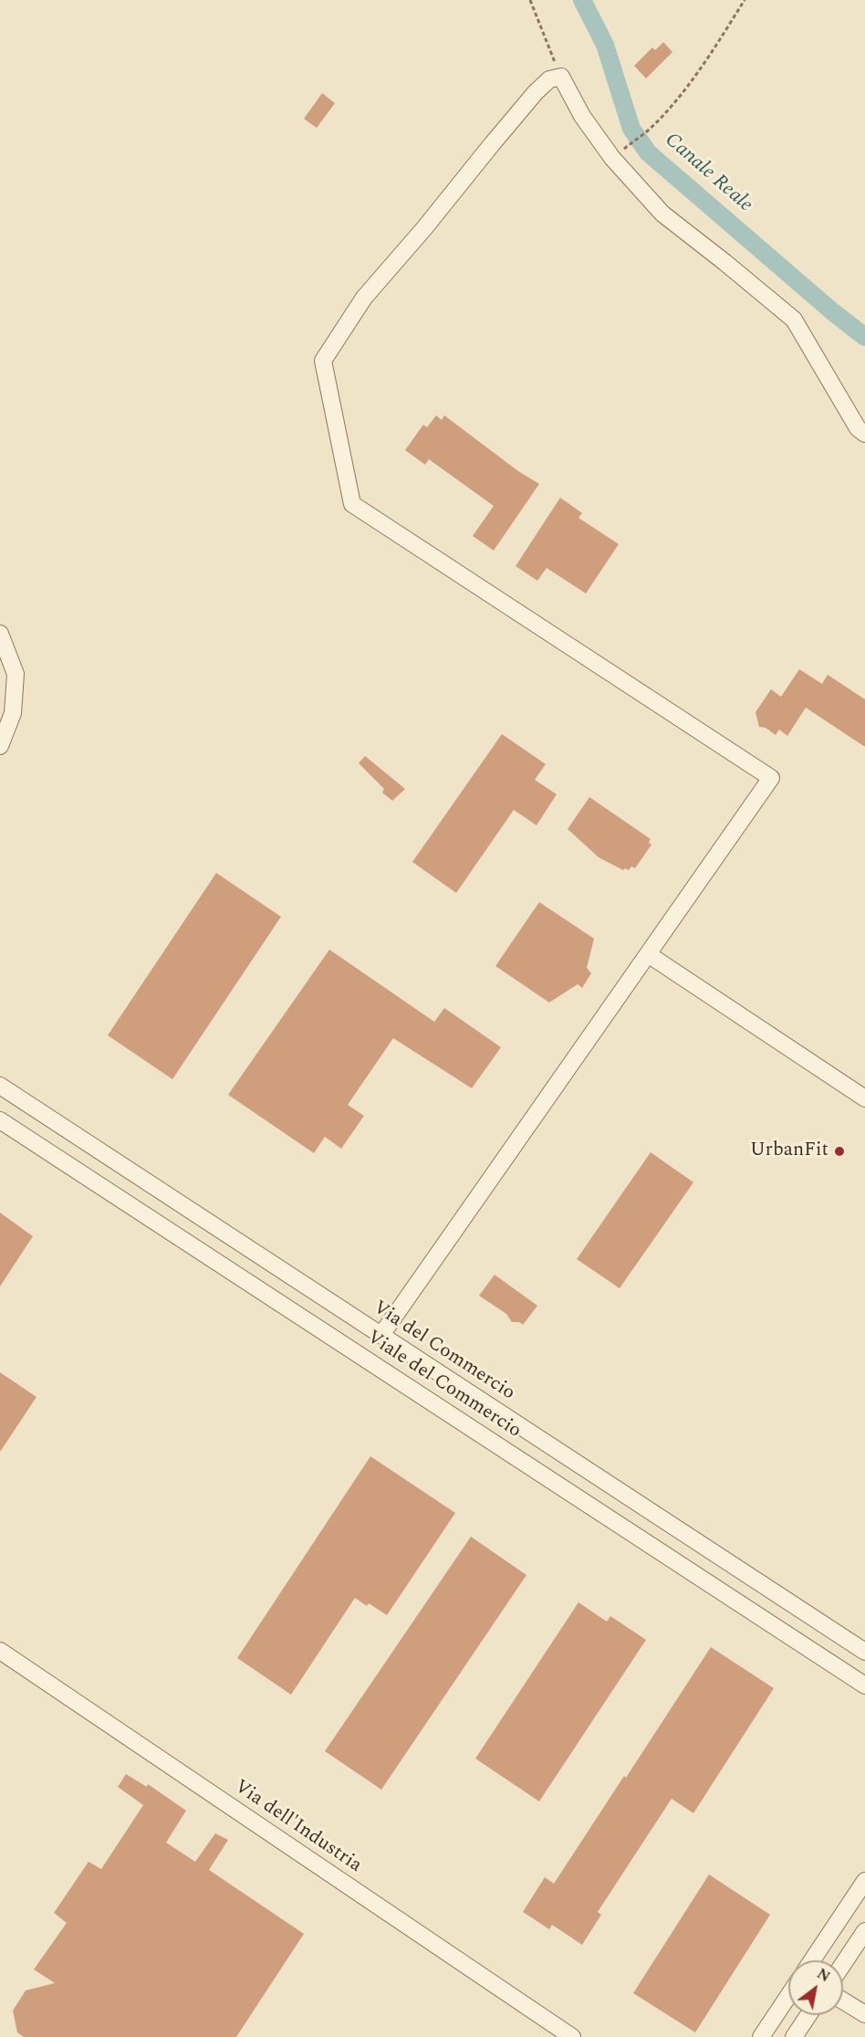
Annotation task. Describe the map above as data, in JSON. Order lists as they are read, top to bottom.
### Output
{
  "streets": {
    "street": ["Via del Commercio", "Viale del Commercio", "Via dell'Industria"]
  },
  "water": ["Canale Reale"],
  "places": ["UrbanFit"],
  "north": "top right"
}
